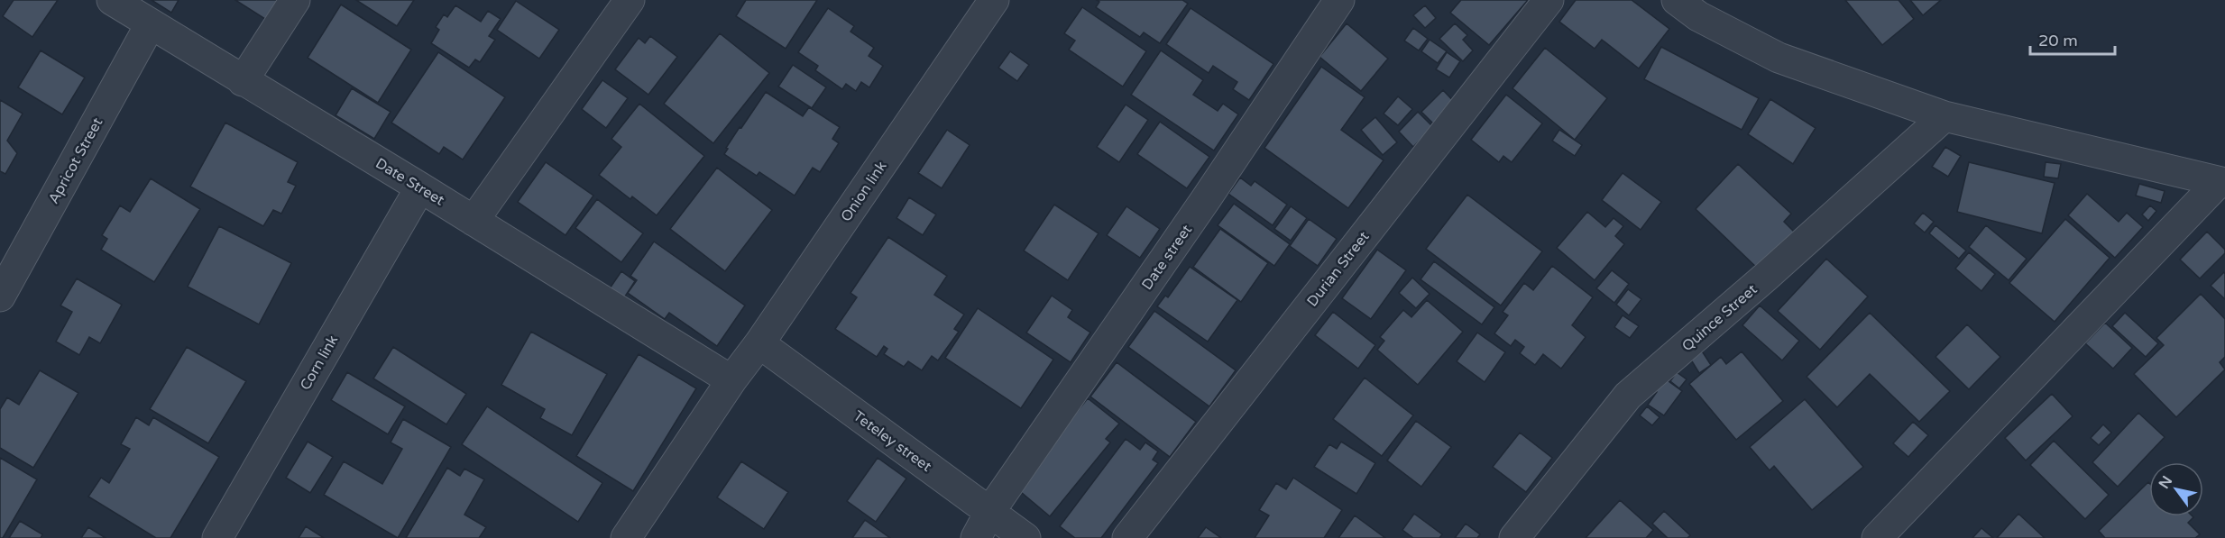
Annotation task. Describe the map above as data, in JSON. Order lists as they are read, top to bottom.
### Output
{
  "streets": {
    "street": [
      "Apricot Street",
      "Date Street",
      "Onion link",
      "Date street",
      "Durian Street",
      "Quince Street",
      "Corn link",
      "Teteley street"
    ]
  },
  "crossings": [
    ["Apricot Street", "Date Street"],
    ["Date Street", "Onion link"],
    ["Date Street", "Corn link"],
    ["Onion link", "Teteley street"],
    ["Date street", "Teteley street"]
  ],
  "scale_bar": "20 m",
  "north": "top left"
}
